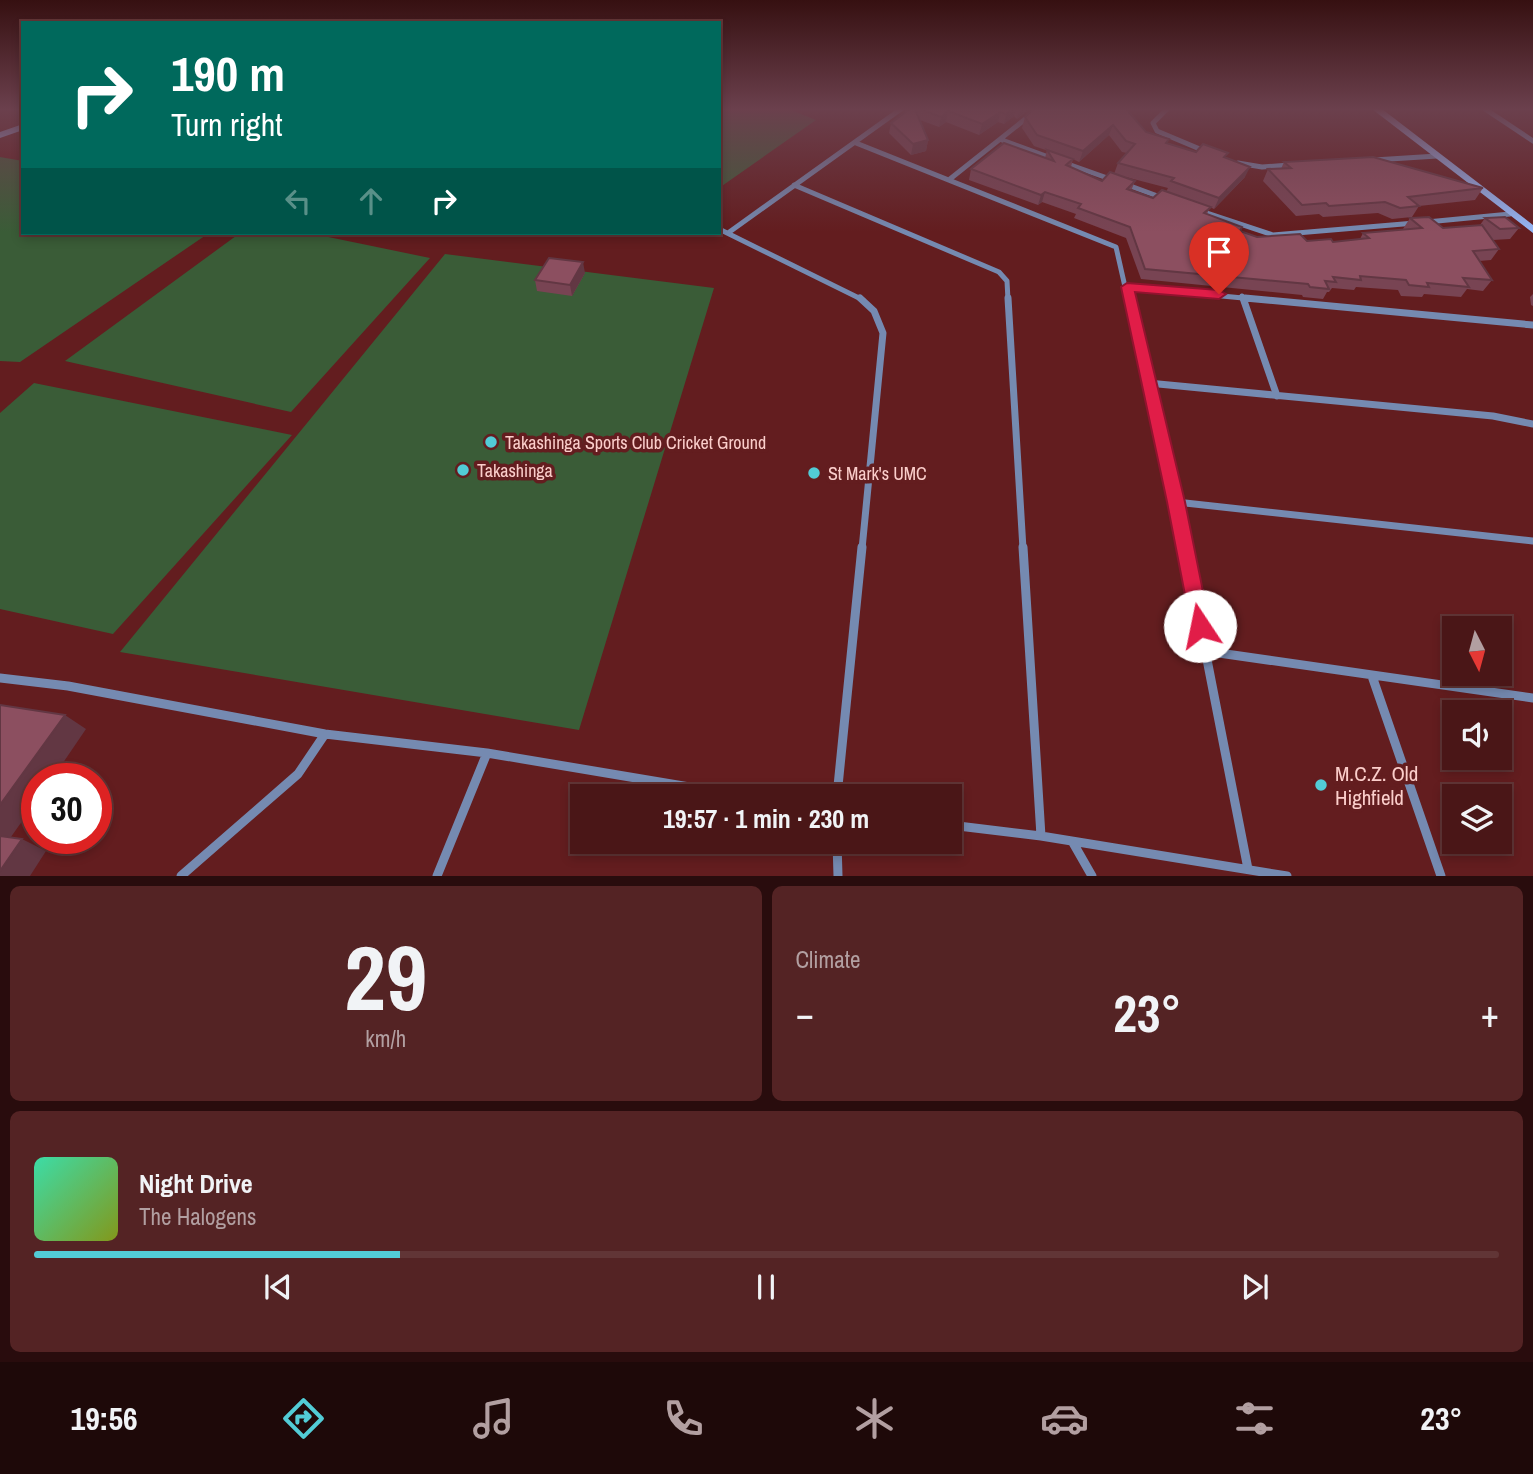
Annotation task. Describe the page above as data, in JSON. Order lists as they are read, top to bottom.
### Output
{
  "places": [
    "Takashinga Sports Club Cricket Ground",
    "Takashinga",
    "St Mark's UMC",
    "M.C.Z. Old Highfield"
  ],
  "north": "bottom",
  "page": {
    "turn": ["190 m", "Turn right"],
    "limit": "30",
    "trip": "19:57 · 1 min · 230 m",
    "tile": [
      ["29", "km/h"],
      "Climate"
    ],
    "heat": ["−", "23°", "+"],
    "song": ["Night Drive", "The Halogens"],
    "tabs": ["19:56", "23°"]
  }
}
